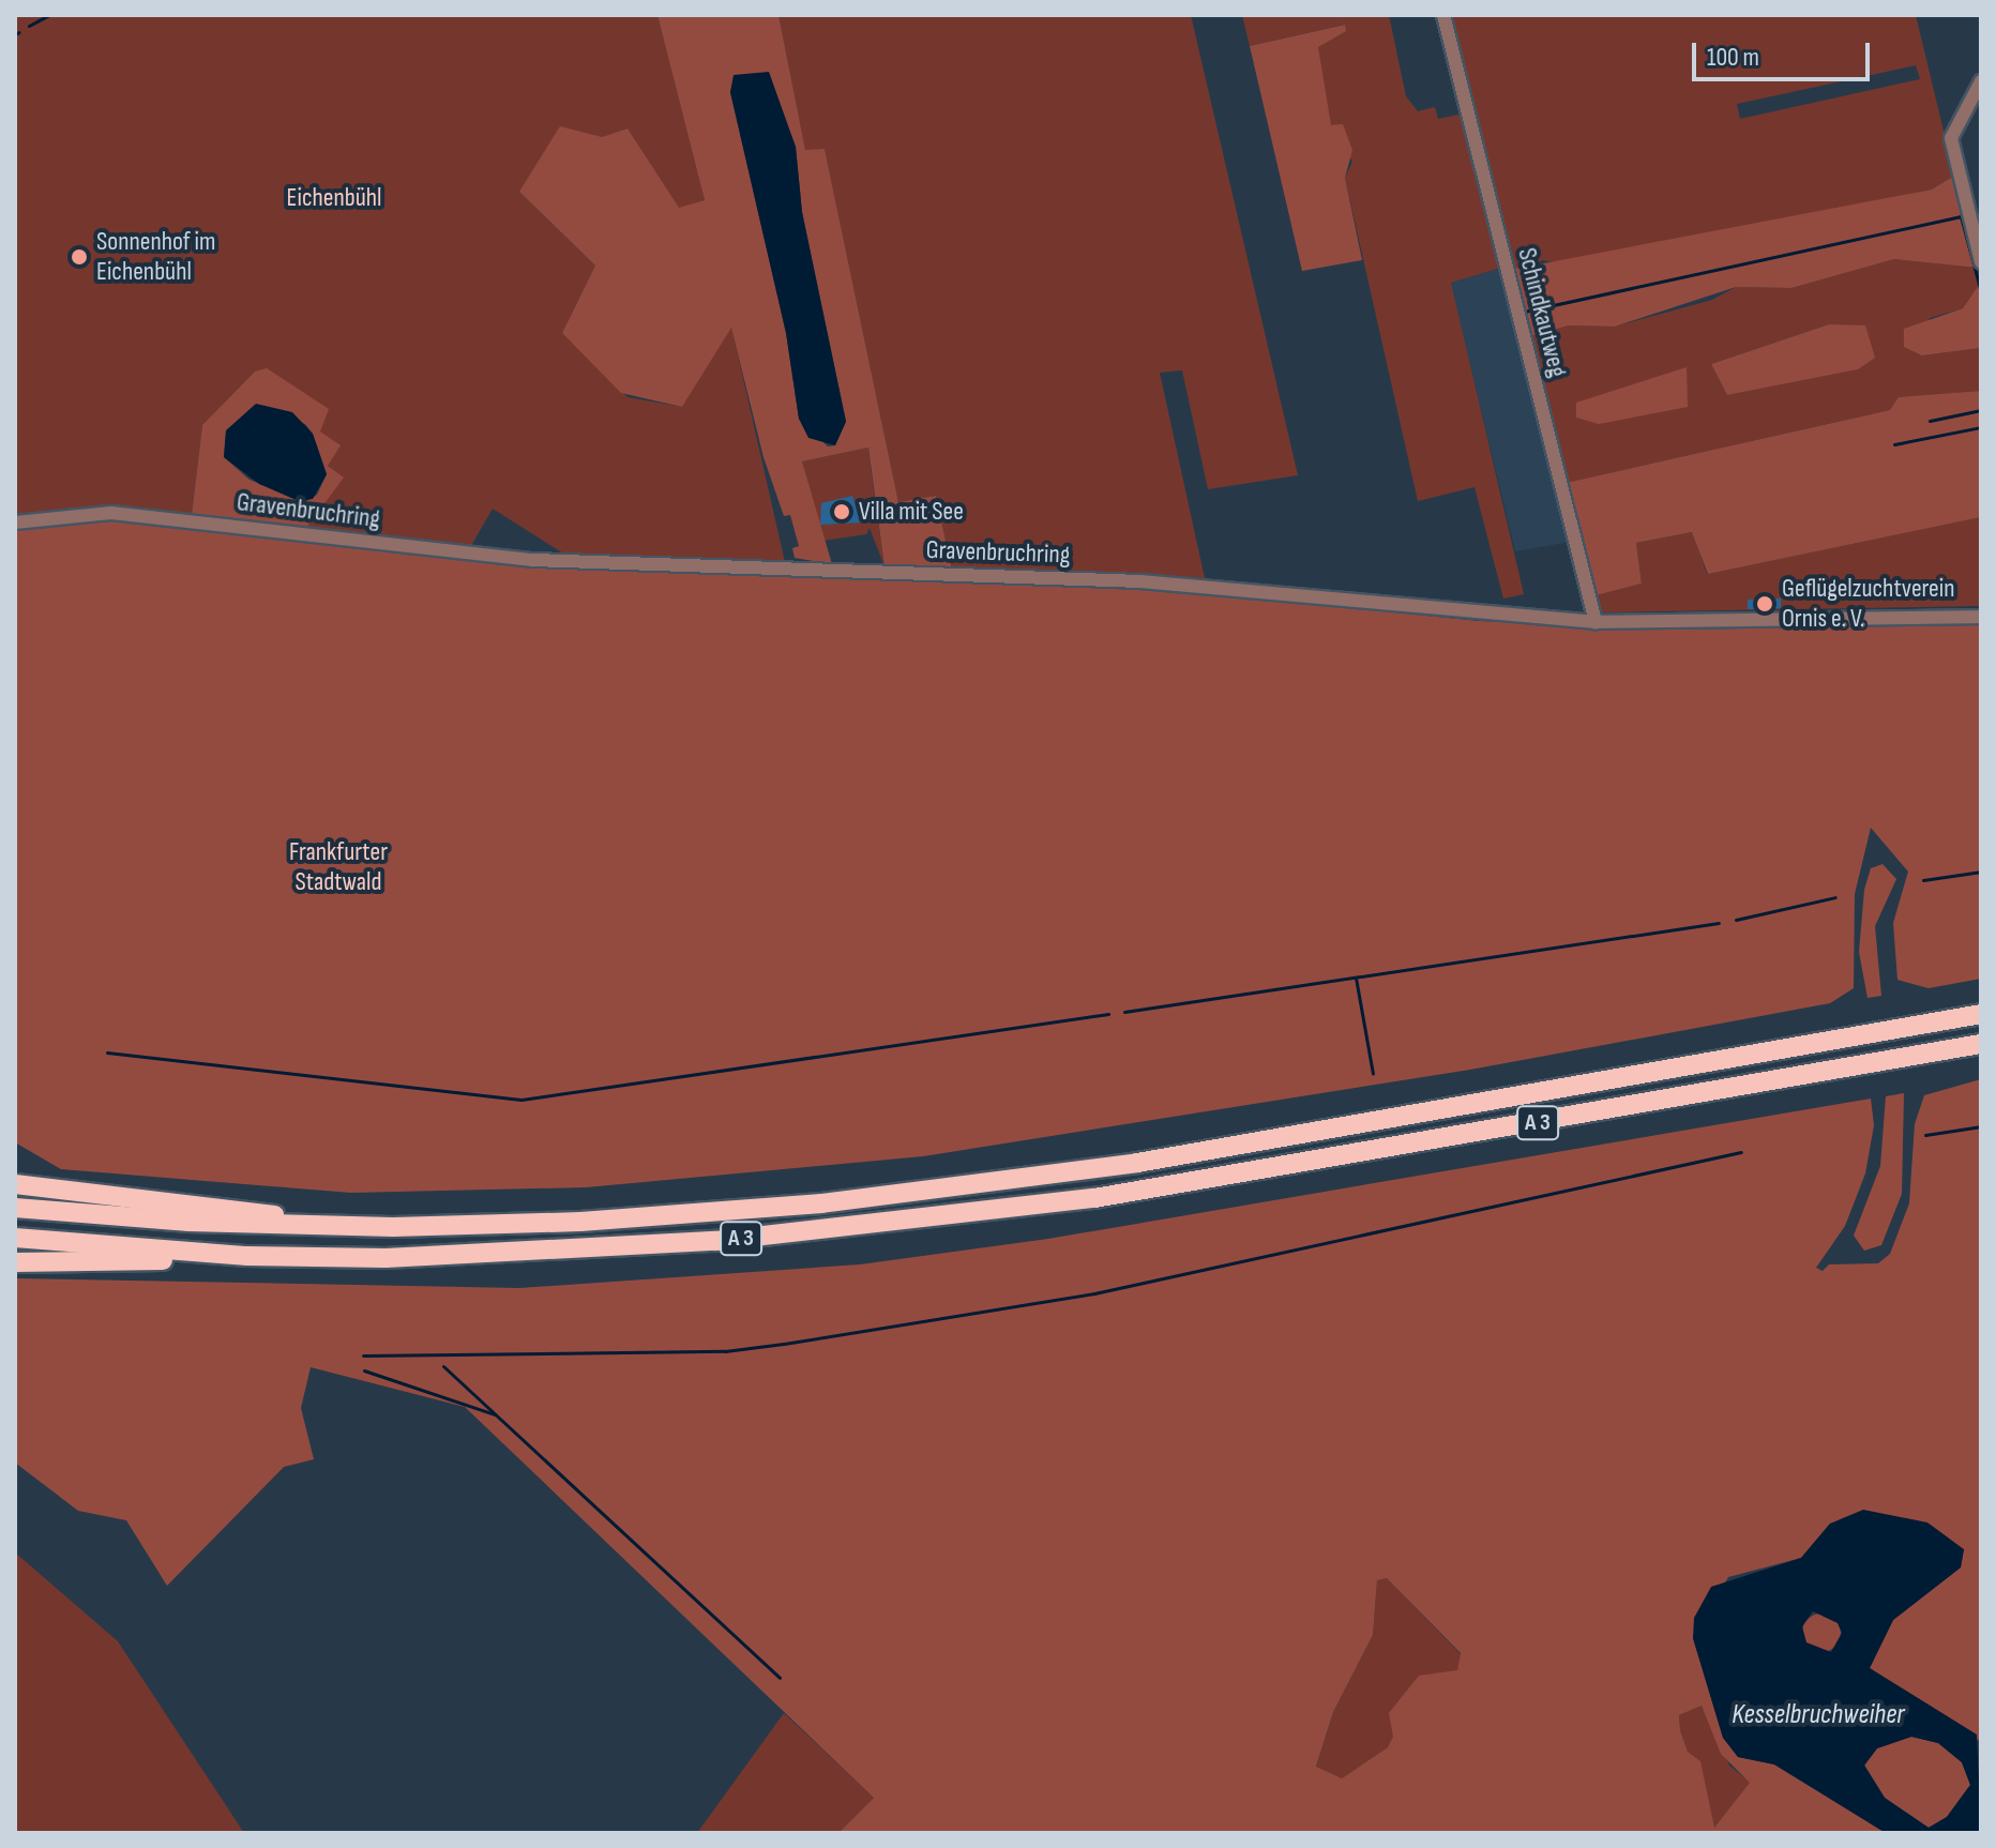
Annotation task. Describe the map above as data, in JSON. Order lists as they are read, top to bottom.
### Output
{
  "streets": {
    "highway": ["A 3"],
    "street": ["Schindkautweg", "Gravenbruchring"]
  },
  "crossings": [
    ["Schindkautweg", "Gravenbruchring"]
  ],
  "water": ["Kesselbruchweiher"],
  "parks": ["Eichenbühl", "Frankfurter Stadtwald"],
  "places": ["Sonnenhof im Eichenbühl", "Villa mit See", "Geflügelzuchtverein Ornis e. V."],
  "scale_bar": "100 m"
}
